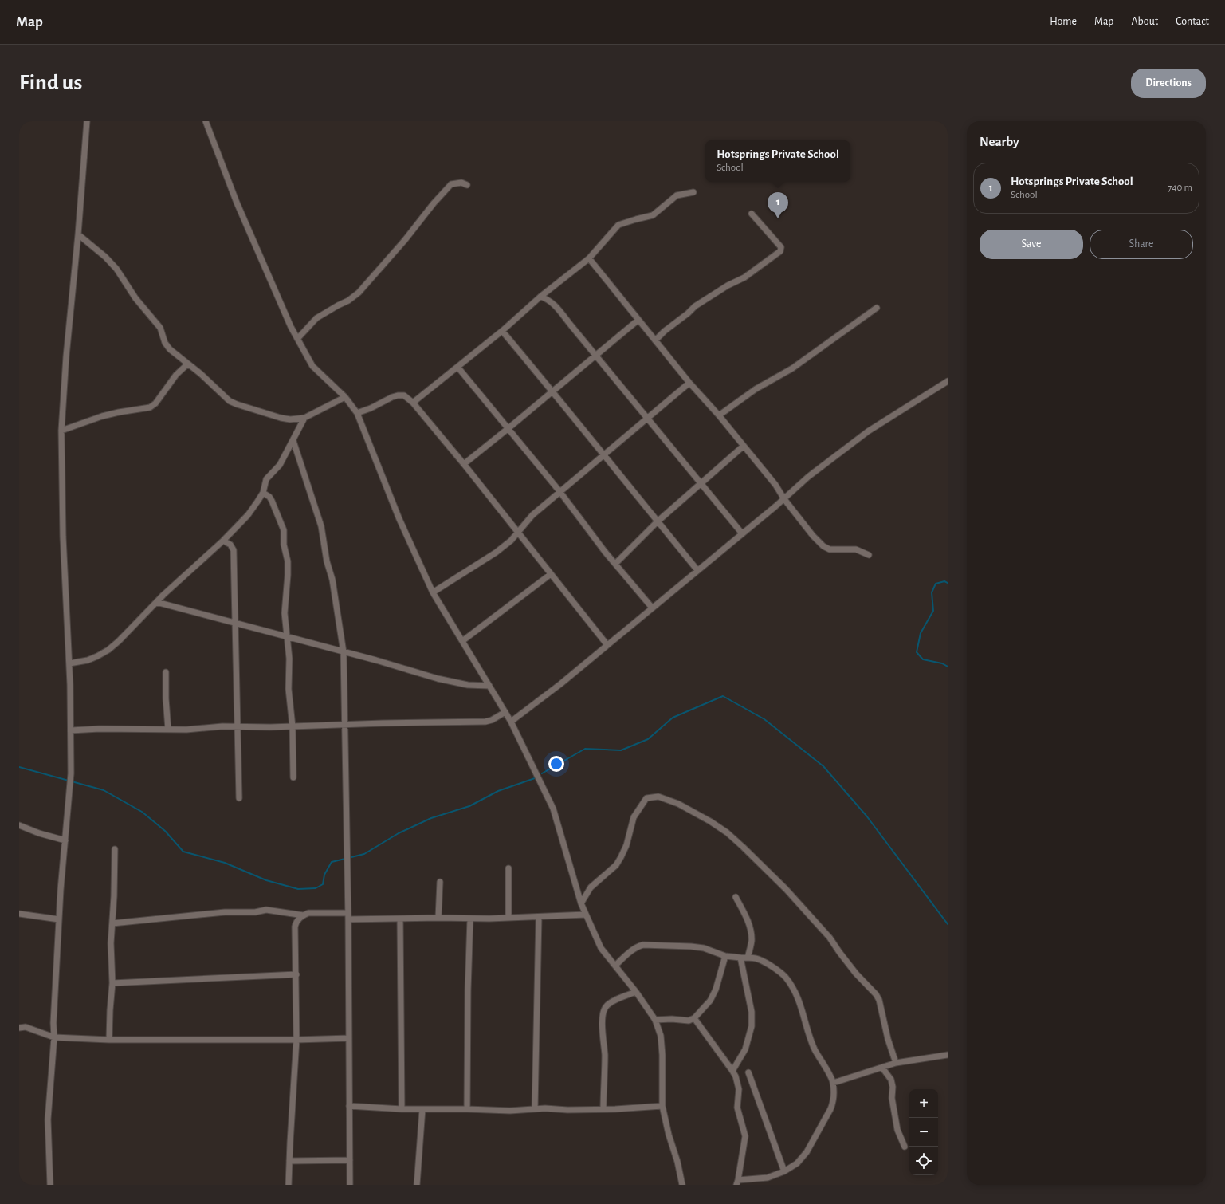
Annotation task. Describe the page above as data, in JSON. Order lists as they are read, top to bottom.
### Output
{
  "page": {
    "header": "Map",
    "nav": [
      "Home",
      "Map",
      "About",
      "Contact"
    ],
    "buttons": [
      "Directions",
      ["Save", "Share"]
    ],
    "title": "Find us",
    "heading": "Nearby",
    "popup": ["Hotsprings Private School", "School"],
    "list": [
      {
        "mark": "1",
        "name": "Hotsprings Private School",
        "note": "School",
        "value": "740 m"
      }
    ],
    "pins": "1",
    "map_buttons": ["+", "−"]
  }
}
